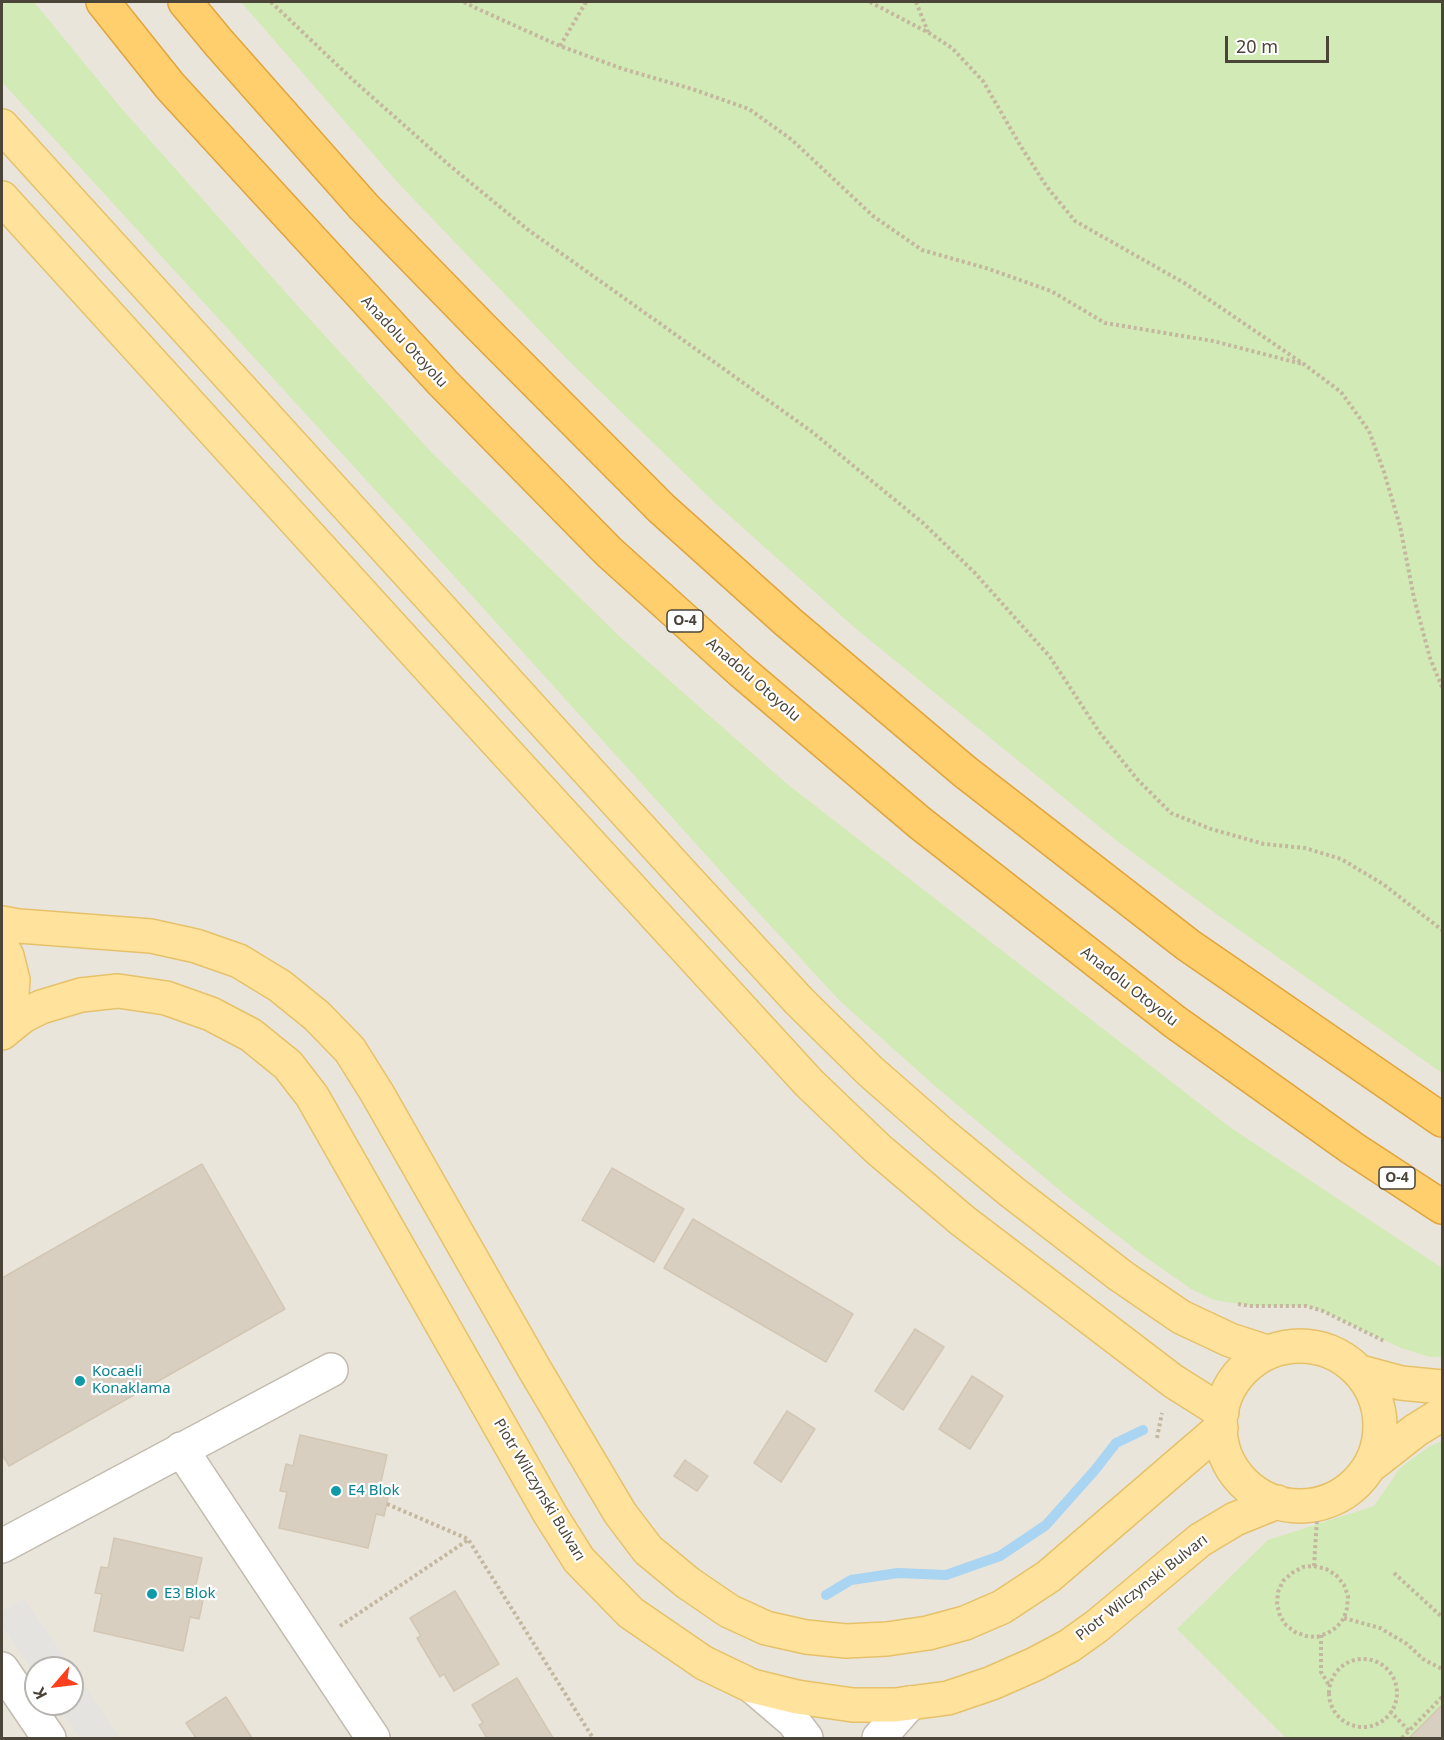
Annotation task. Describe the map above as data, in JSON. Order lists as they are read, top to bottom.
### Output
{
  "streets": {
    "highway": ["Anadolu Otoyolu", "O-4"],
    "main road": ["Piotr Wilczynski Bulvarı"]
  },
  "places": ["Kocaeli Konaklama", "E4 Blok", "E3 Blok"],
  "scale_bar": "20 m",
  "north": "bottom left"
}
